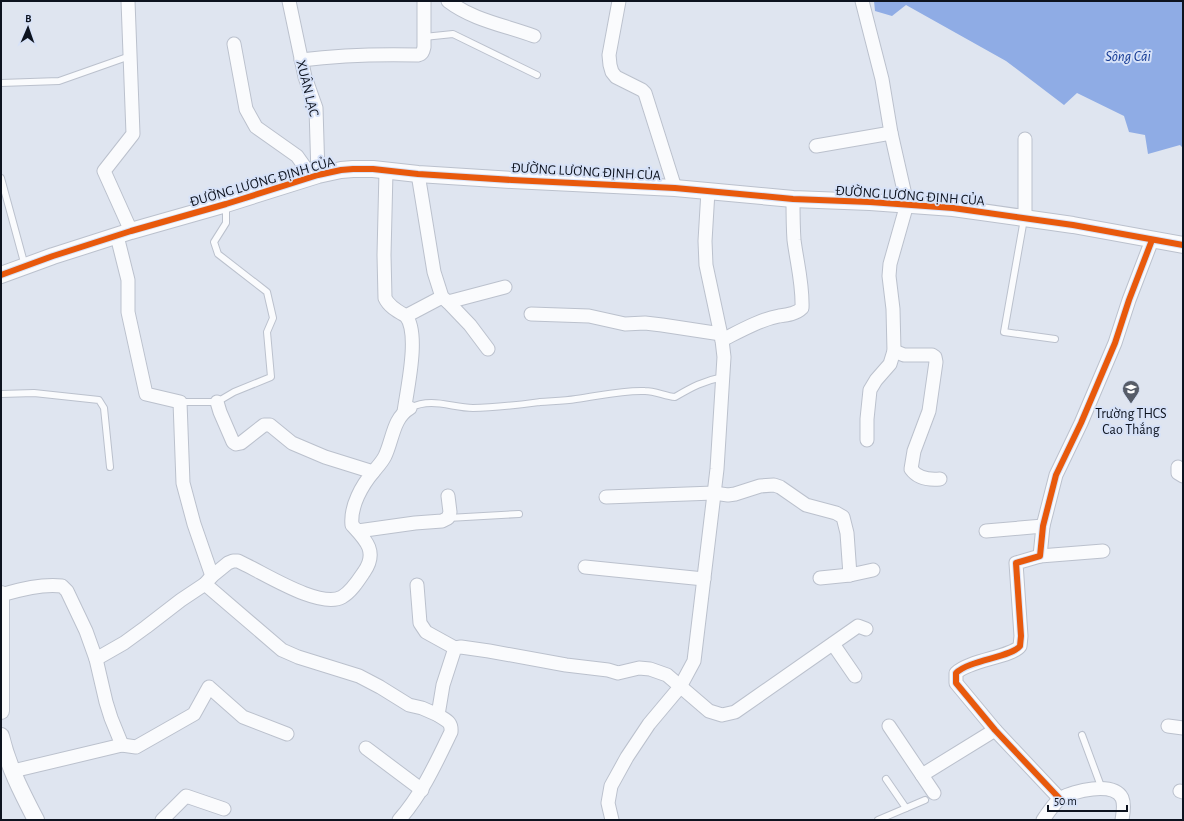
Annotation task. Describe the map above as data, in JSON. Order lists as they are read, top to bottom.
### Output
{
  "streets": {
    "street": ["XUÂN LẠC", "ĐƯỜNG LƯƠNG ĐỊNH CỦA"]
  },
  "crossings": [
    ["XUÂN LẠC", "ĐƯỜNG LƯƠNG ĐỊNH CỦA"]
  ],
  "water": ["Sông Cái"],
  "places": {
    "school or university": ["Trường THCS Cao Thắng"]
  },
  "scale_bar": "50 m",
  "north": "top"
}
